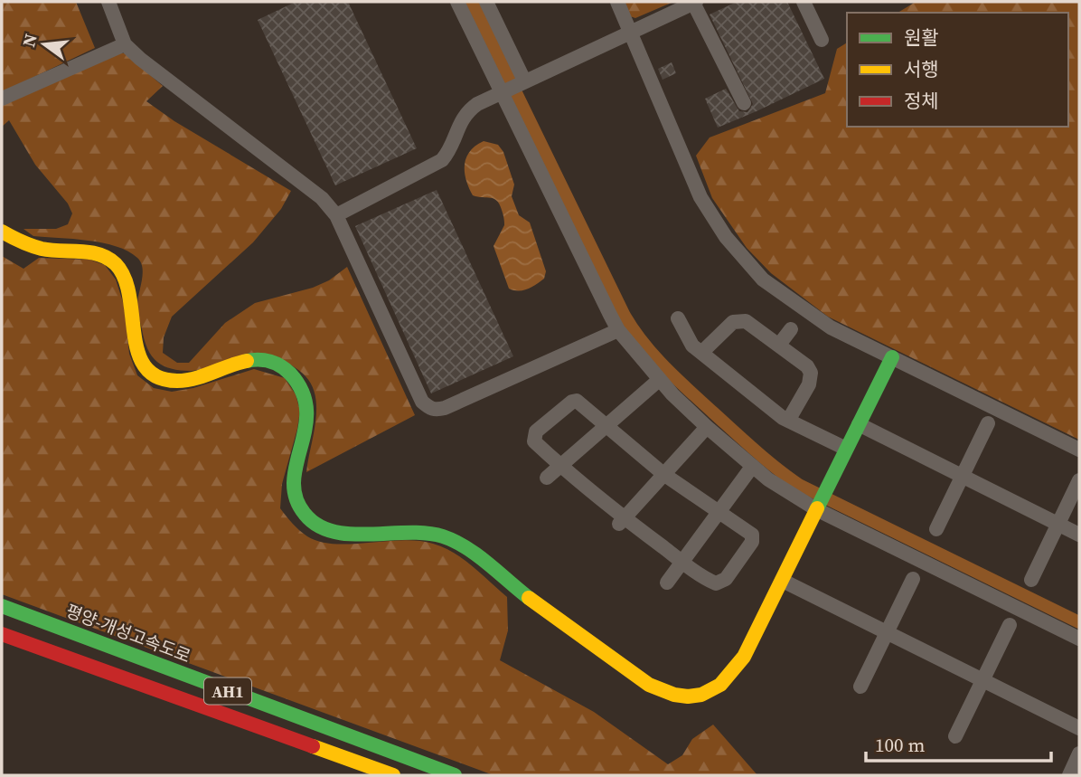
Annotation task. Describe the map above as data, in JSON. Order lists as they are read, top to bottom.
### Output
{
  "streets": {
    "main road": ["평양-개성고속도로", "AH1"]
  },
  "legend": ["원활", "서행", "정체"],
  "scale_bar": "100 m",
  "north": "left"
}
